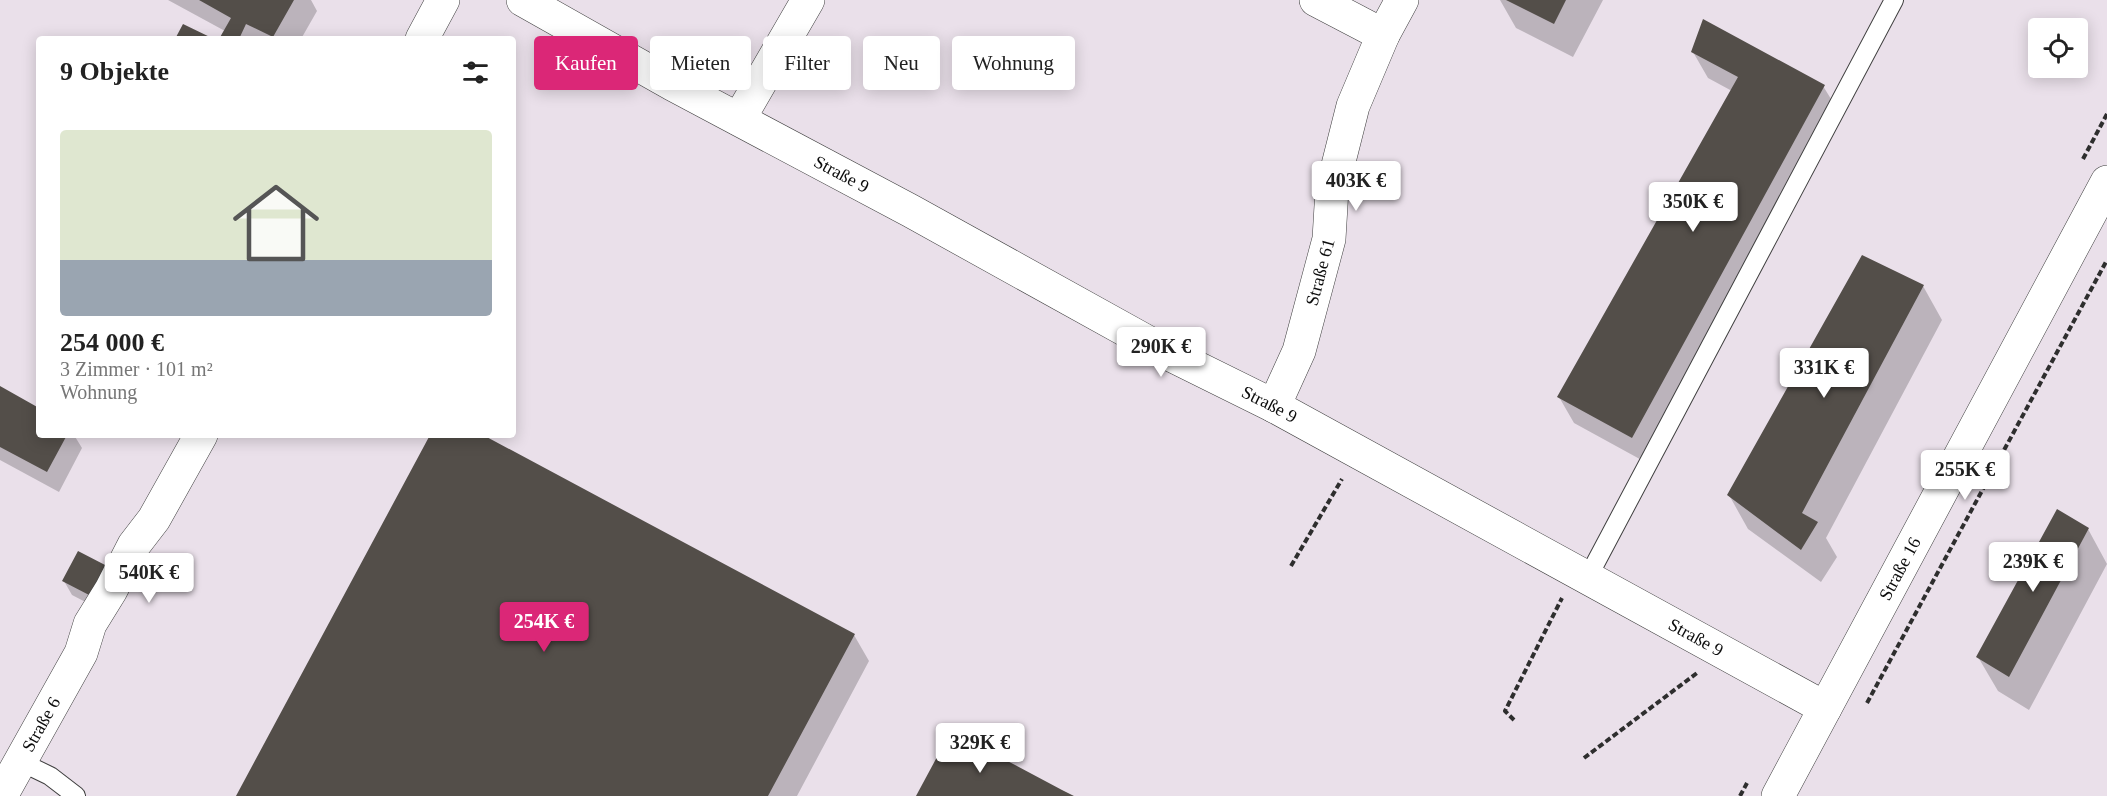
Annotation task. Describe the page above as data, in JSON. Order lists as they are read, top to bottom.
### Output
{
  "streets": {
    "street": [
      "Straße 9",
      "Straße 61",
      "Straße 16",
      "Straße 6"
    ]
  },
  "crossings": [
    ["Straße 9", "Straße 61"],
    ["Straße 9", "Straße 16"]
  ],
  "page": {
    "chip": [
      "Kaufen",
      "Mieten",
      "Filter",
      "Neu",
      "Wohnung"
    ],
    "heading": "9 Objekte",
    "list": [
      {
        "name": "254 000 €",
        "note": "3 Zimmer · 101 m² · Wohnung"
      }
    ],
    "price": [
      "403K €",
      "350K €",
      "290K €",
      "331K €",
      "255K €",
      "239K €",
      "540K €",
      "254K €",
      "329K €"
    ]
  }
}
